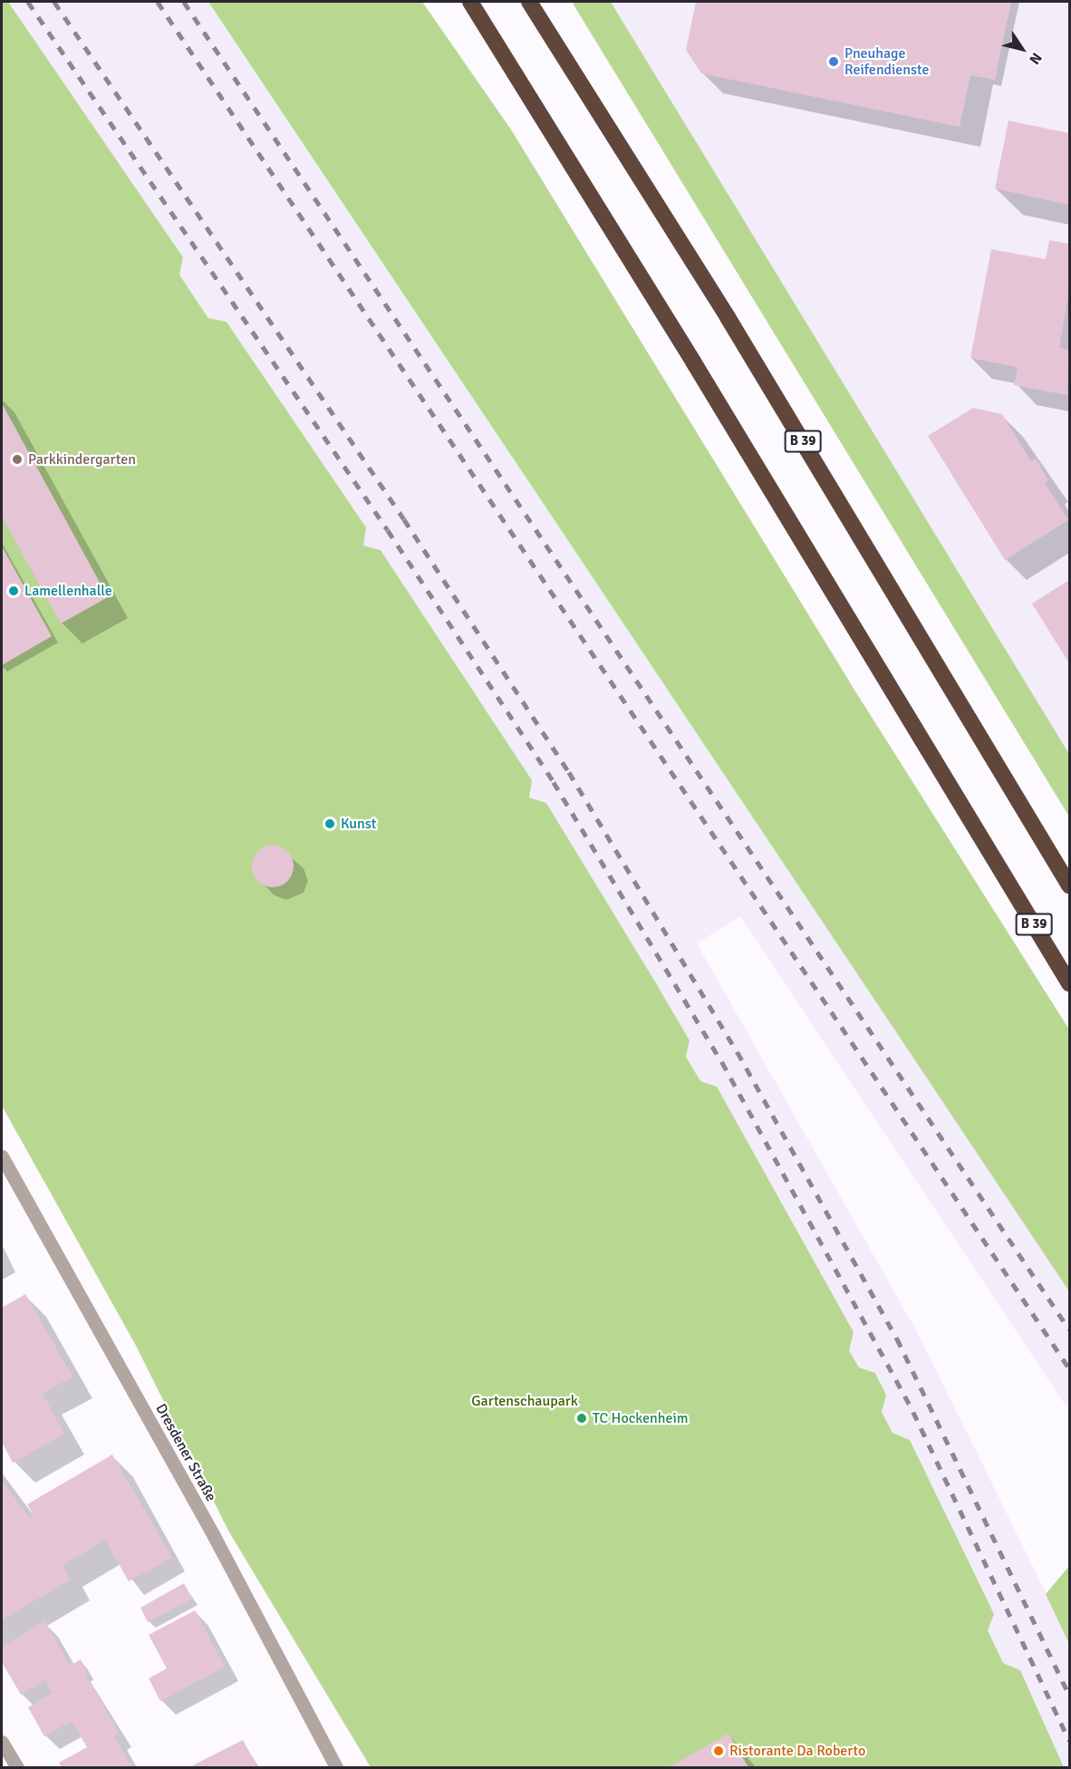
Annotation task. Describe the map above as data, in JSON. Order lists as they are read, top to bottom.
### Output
{
  "streets": {
    "highway": ["B 39"],
    "street": ["Dresdener Straße"]
  },
  "parks": ["Gartenschaupark"],
  "places": [
    "Pneuhage Reifendienste",
    "Parkkindergarten",
    "Lamellenhalle",
    "Kunst",
    "TC Hockenheim",
    "Ristorante Da Roberto"
  ],
  "north": "bottom right"
}
